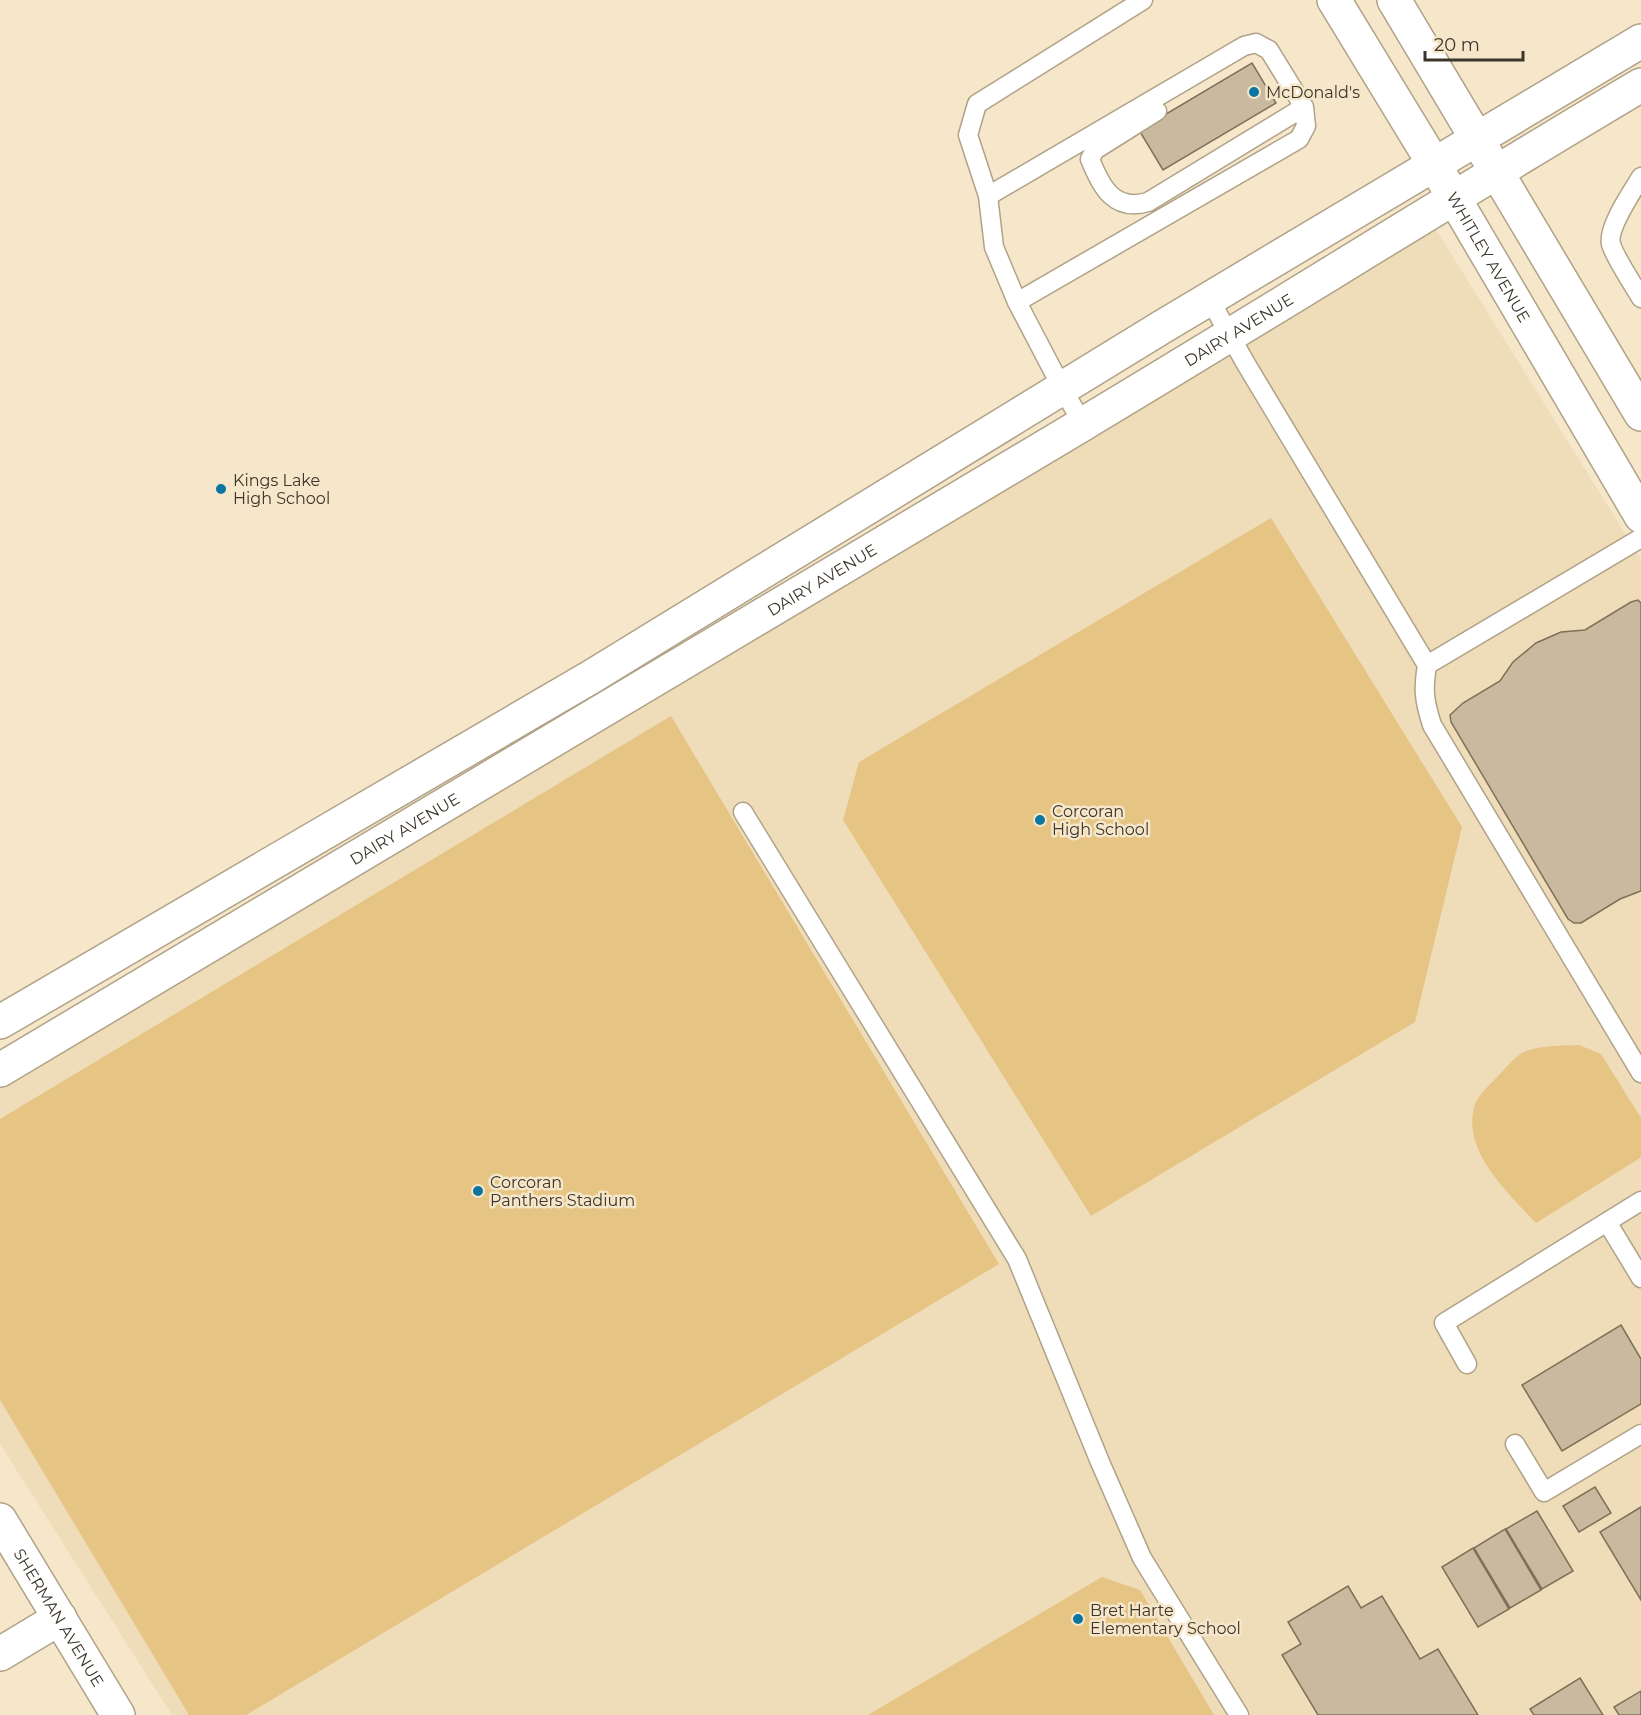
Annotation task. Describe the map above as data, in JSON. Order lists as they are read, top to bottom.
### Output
{
  "streets": {
    "street": ["WHITLEY AVENUE", "DAIRY AVENUE", "SHERMAN AVENUE"]
  },
  "crossings": [
    ["WHITLEY AVENUE", "DAIRY AVENUE"]
  ],
  "places": [
    "McDonald's",
    "Kings Lake High School",
    "Corcoran High School",
    "Corcoran Panthers Stadium",
    "Bret Harte Elementary School"
  ],
  "scale_bar": "20 m"
}
